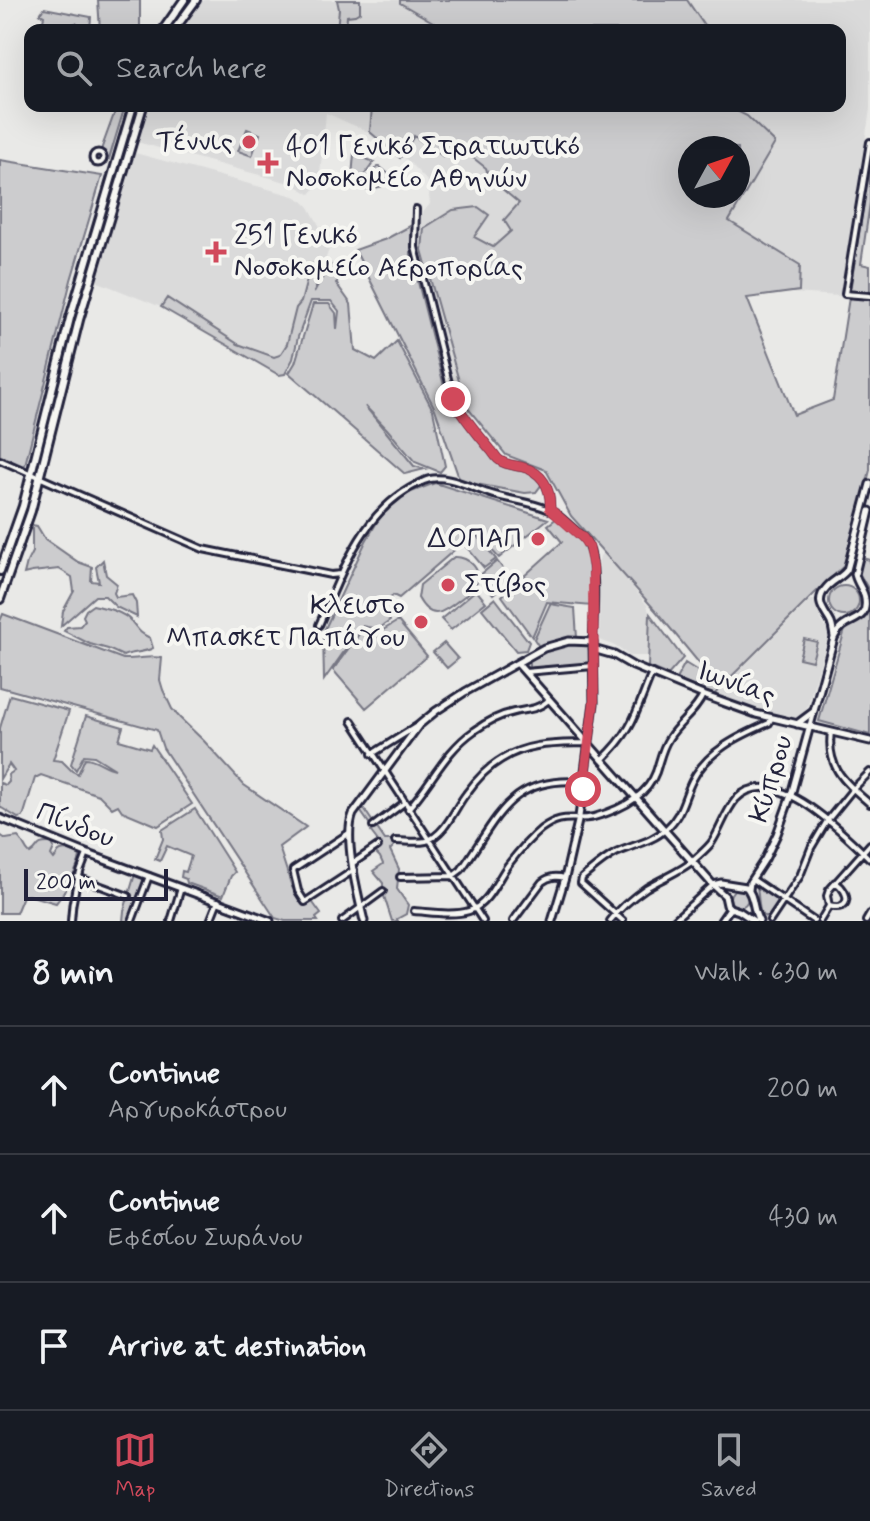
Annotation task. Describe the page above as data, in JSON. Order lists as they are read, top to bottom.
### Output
{
  "streets": {
    "street": ["Ιωνίας", "Κύπρου", "Πίνδου"]
  },
  "crossings": [
    ["Ιωνίας", "Κύπρου"]
  ],
  "places": {
    "other": [
      "Τέννις",
      "ΔΟΠΑΠ",
      "Στίβος",
      "Κλειστο Μπασκετ Παπάγου"
    ],
    "health": ["401 Γενικό Στρατιωτικό Νοσοκομείο Αθηνών", "251 Γενικό Νοσοκομείο Αεροπορίας"]
  },
  "scale_bar": "200 m",
  "north": "top right",
  "page": {
    "search": "Search here",
    "scale": "200 m",
    "heading": ["8 min", "Walk · 630 m"],
    "list": [
      ["Continue", "Αργυροκάστρου", "200 m"],
      ["Continue", "Εφεσίου Σωράνου", "430 m"],
      "Arrive at destination"
    ],
    "nav": ["Map", "Directions", "Saved"]
  }
}
